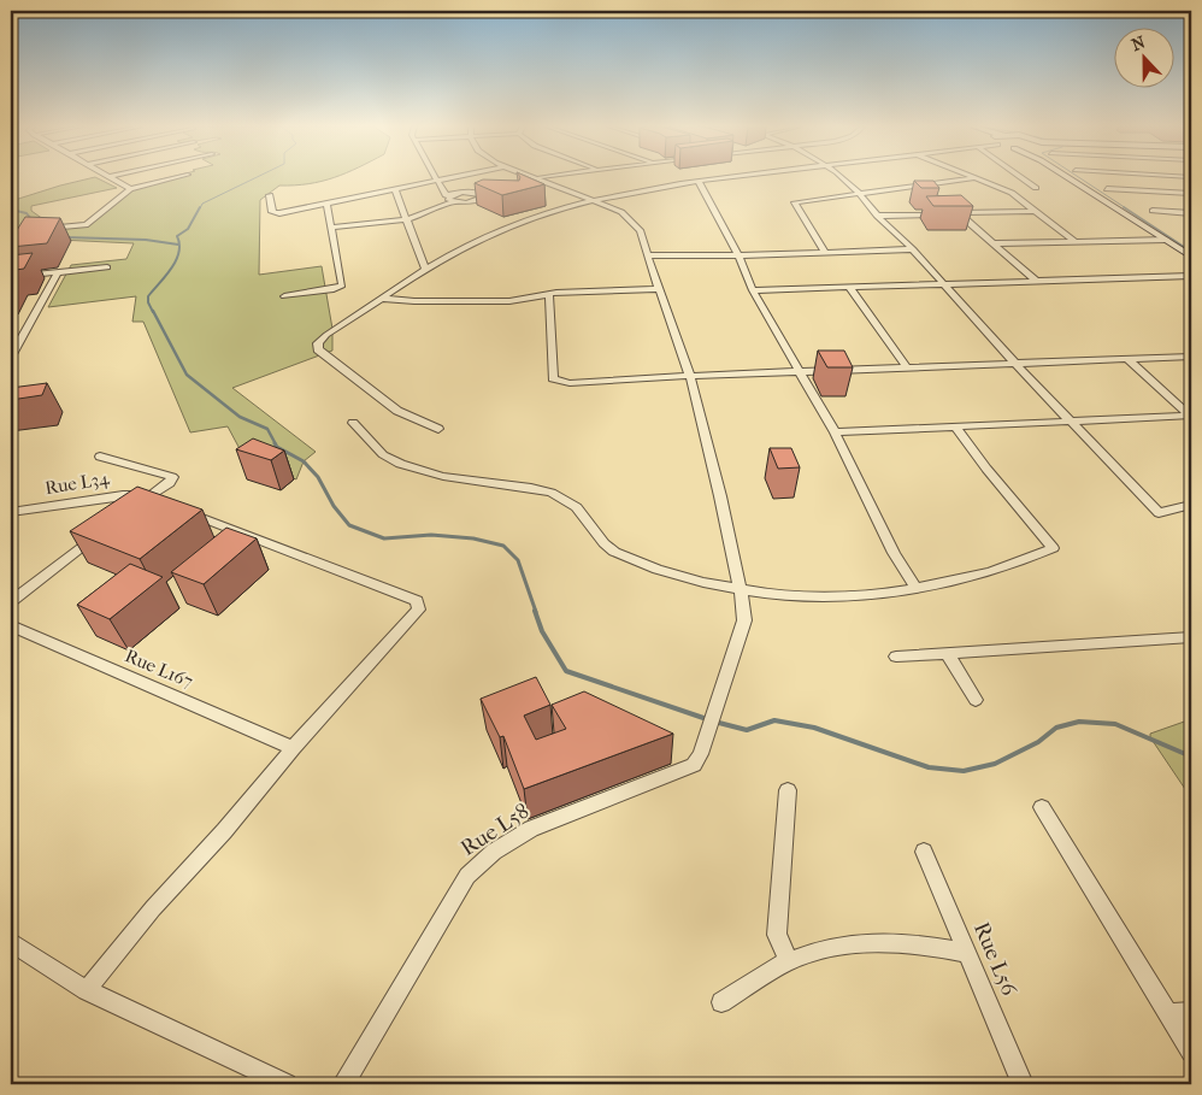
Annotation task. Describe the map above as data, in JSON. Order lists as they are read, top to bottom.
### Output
{
  "streets": {
    "street": [
      "Rue L34",
      "Rue L167",
      "Rue L58",
      "Rue L56"
    ]
  },
  "crossings": [
    ["Rue L34", "Rue L167"]
  ],
  "north": "top"
}
